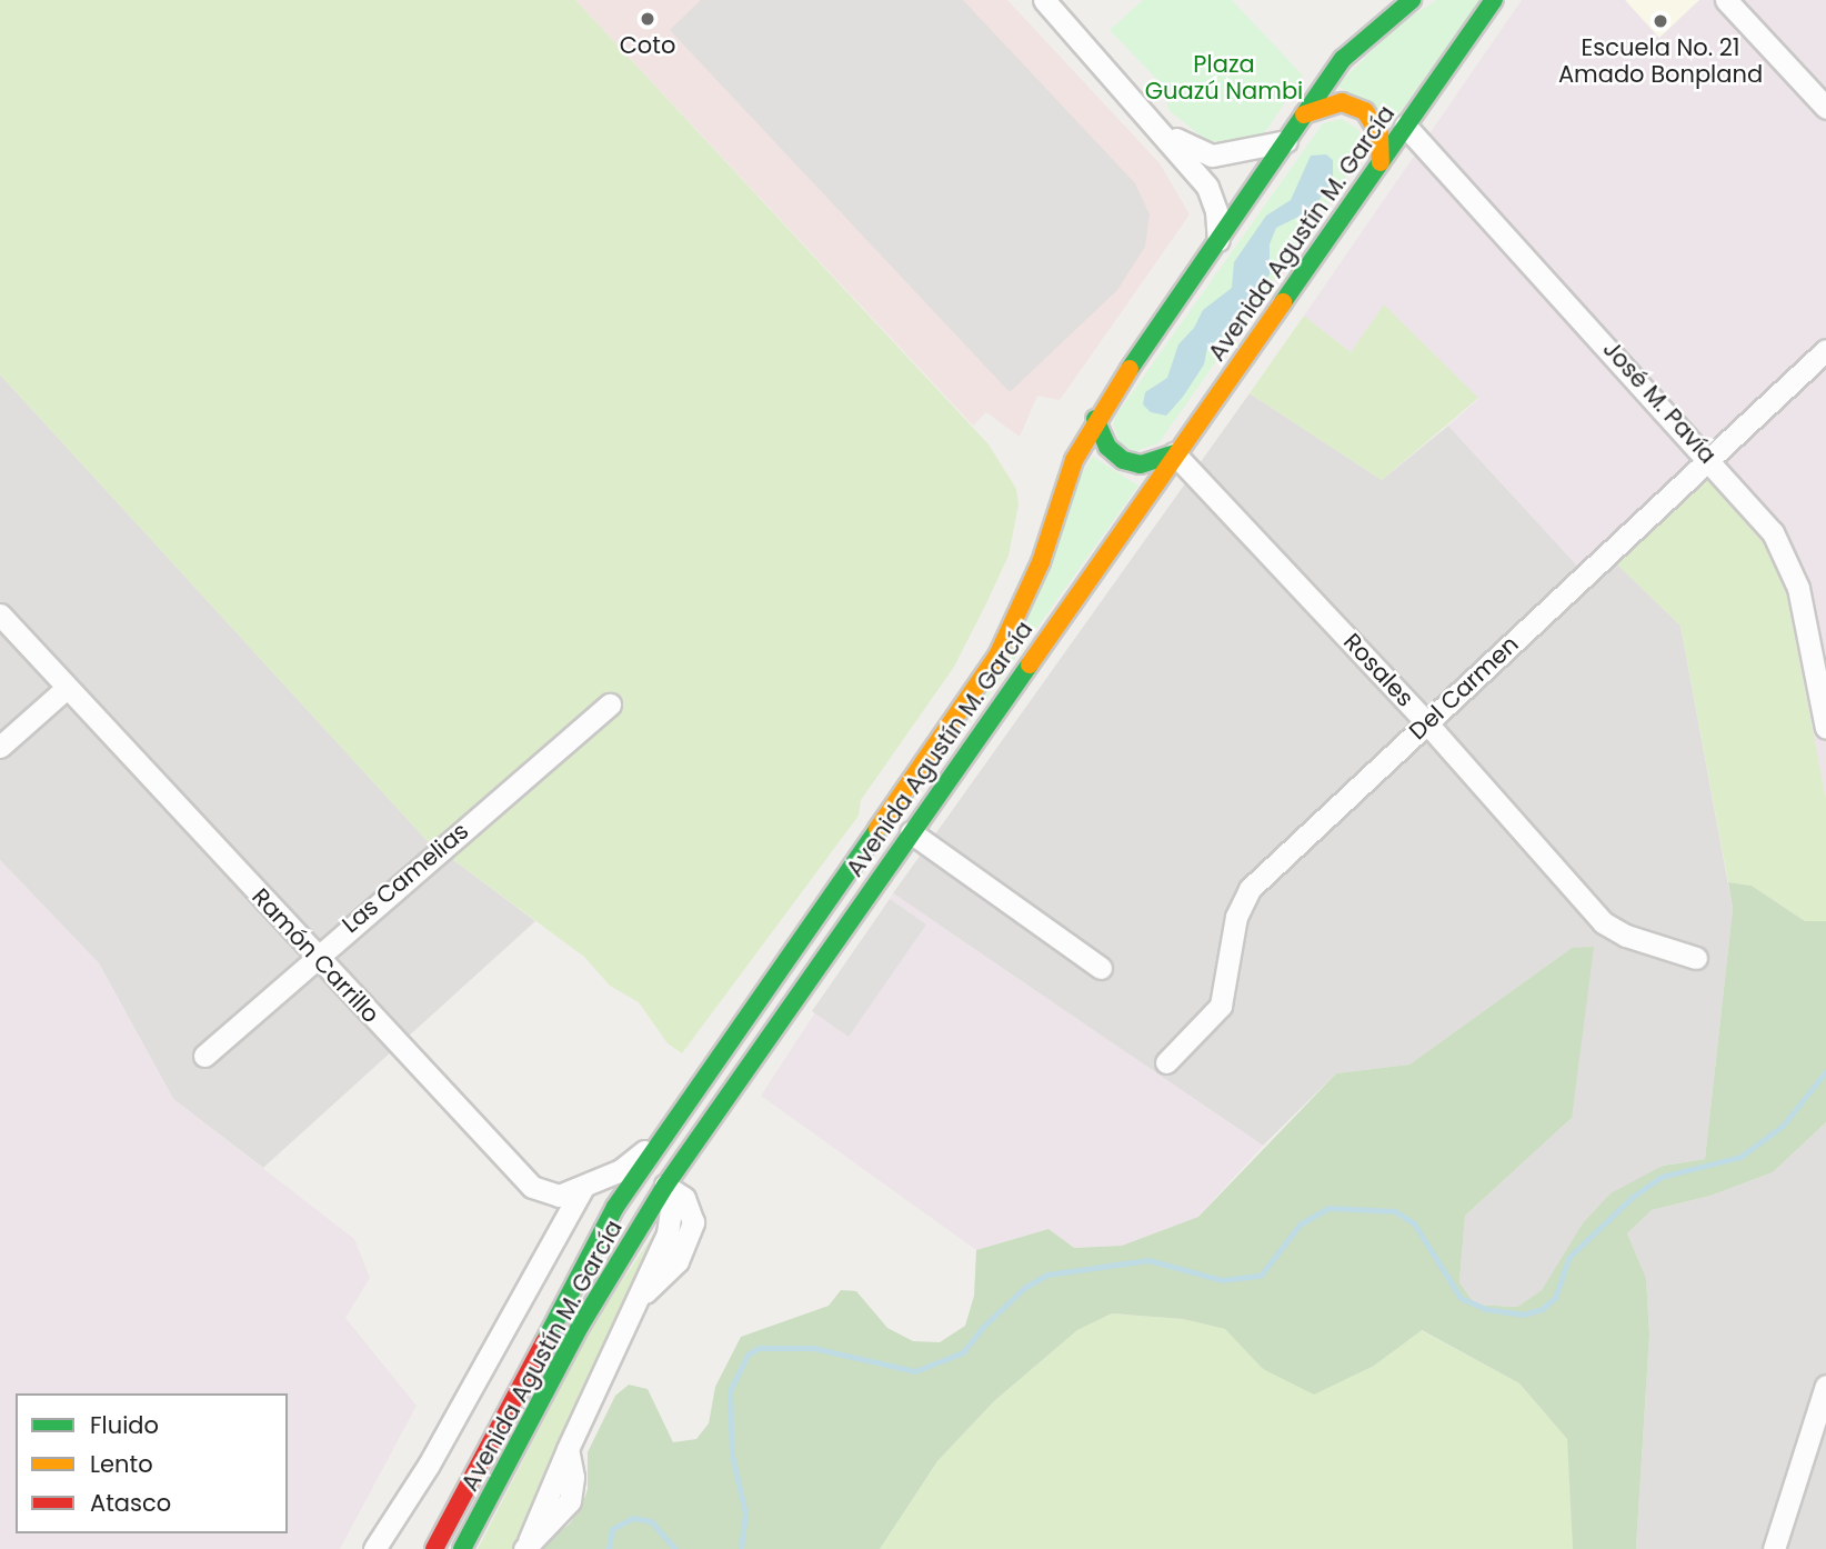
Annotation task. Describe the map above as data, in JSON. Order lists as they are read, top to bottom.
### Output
{
  "streets": {
    "main road": ["Avenida Agustín M. García"],
    "street": [
      "José M. Pavía",
      "Rosales",
      "Del Carmen",
      "Las Camelias",
      "Ramón Carrillo"
    ]
  },
  "crossings": [
    ["Avenida Agustín M. García", "José M. Pavía"],
    ["Avenida Agustín M. García", "Rosales"],
    ["Avenida Agustín M. García", "Ramón Carrillo"],
    ["José M. Pavía", "Del Carmen"],
    ["Rosales", "Del Carmen"],
    ["Las Camelias", "Ramón Carrillo"]
  ],
  "parks": ["Plaza Guazú Nambi"],
  "places": ["Coto", "Escuela No. 21 Amado Bonpland"],
  "legend": ["Fluido", "Lento", "Atasco"]
}
